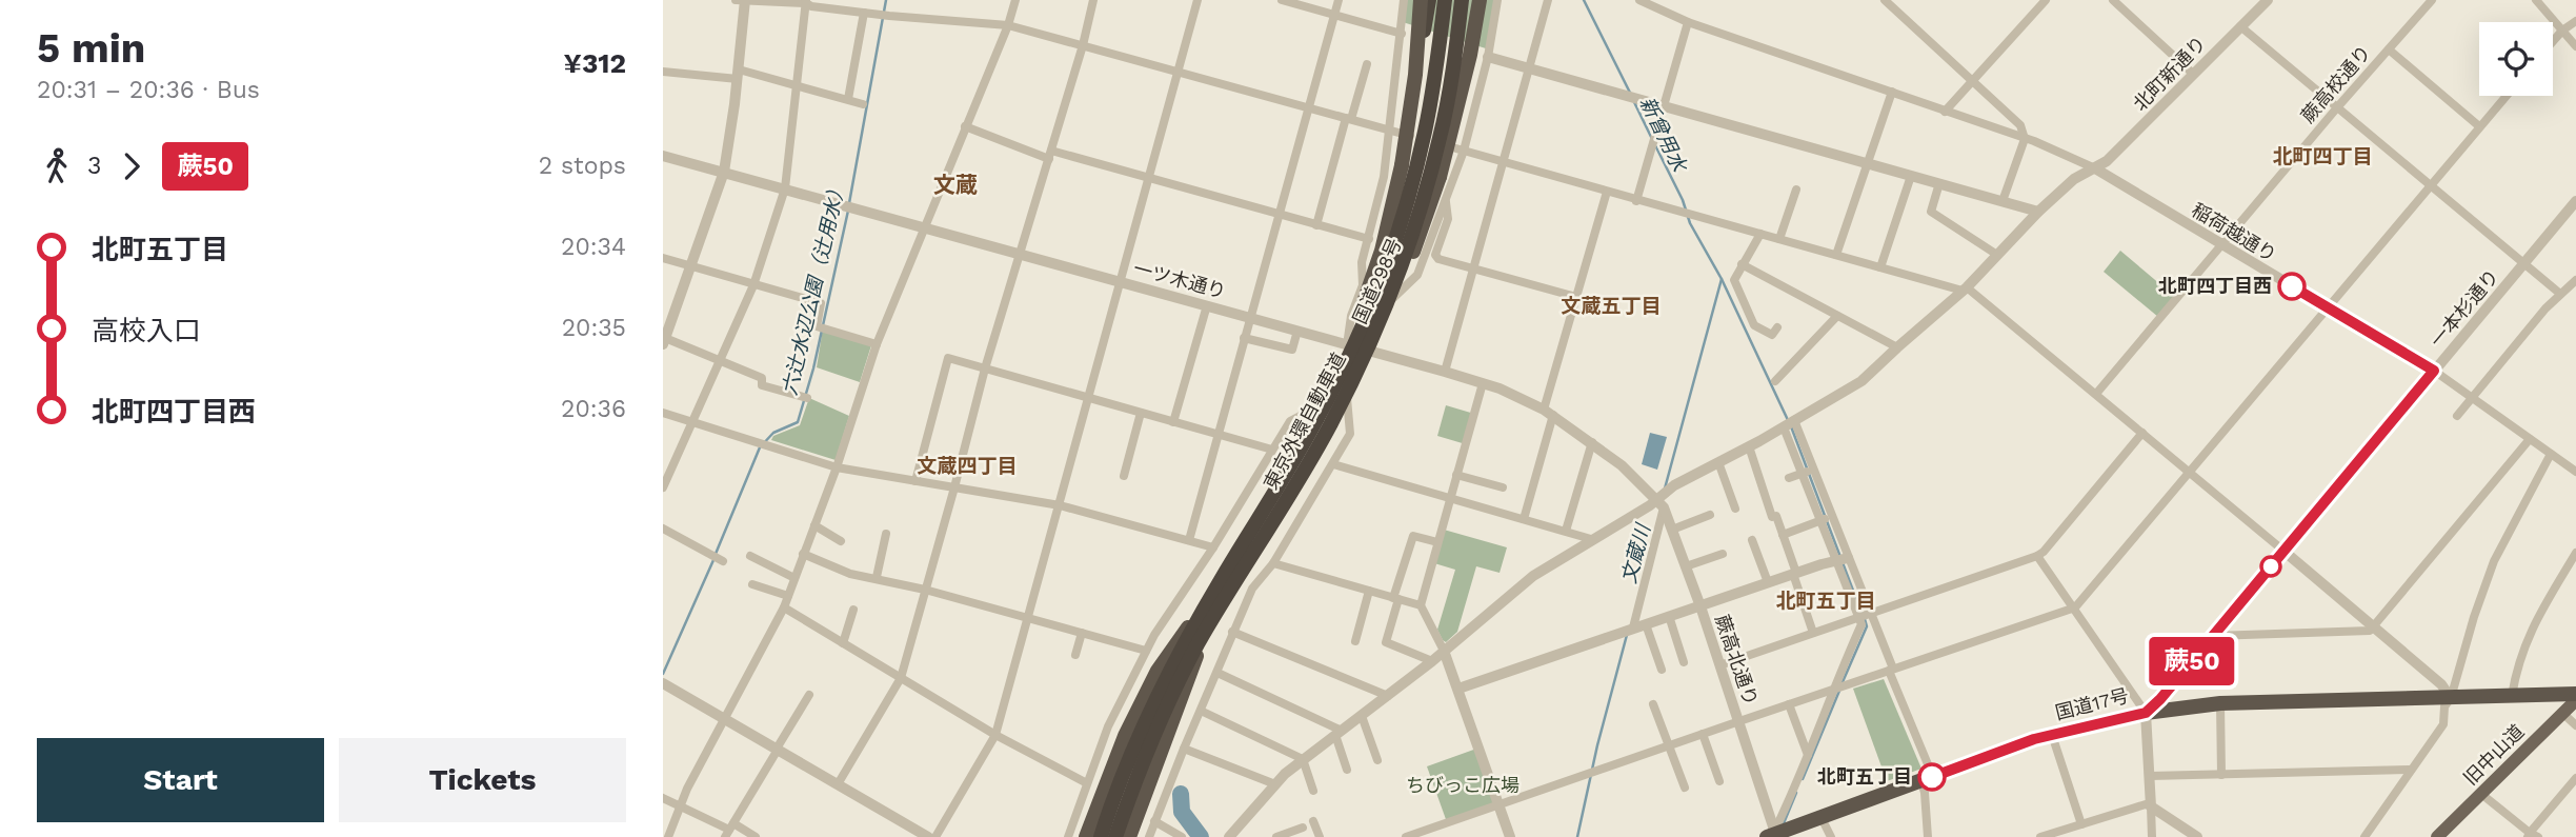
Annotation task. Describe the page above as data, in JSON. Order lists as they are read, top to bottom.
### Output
{
  "streets": {
    "highway": ["国道298号", "東京外環自動車道", "国道17号"],
    "main road": ["旧中山道"],
    "street": [
      "北町新通り",
      "蕨高校通り",
      "稲荷越通り",
      "一ツ木通り",
      "一本杉通り",
      "蕨高北通り"
    ]
  },
  "crossings": [
    ["北町新通り", "稲荷越通り"],
    ["北町新通り", "一ツ木通り"],
    ["北町新通り", "蕨高北通り"],
    ["蕨高校通り", "稲荷越通り"],
    ["稲荷越通り", "一本杉通り"],
    ["一ツ木通り", "国道298号"],
    ["一ツ木通り", "蕨高北通り"],
    ["一本杉通り", "国道17号"],
    ["蕨高北通り", "国道17号"]
  ],
  "districts": [
    "北町四丁目",
    "文蔵",
    "文蔵五丁目",
    "文蔵四丁目",
    "北町五丁目"
  ],
  "water": ["新曾用水", "六辻水辺公園（辻用水）", "文蔵川"],
  "parks": ["ちびっこ広場"],
  "places": ["北町四丁目西", "北町五丁目"],
  "lines": ["bus line 蕨50"],
  "page": {
    "heading": ["5 min", "20:31 – 20:36 · Bus", "¥312"],
    "on_map": "蕨50",
    "legs": ["3", "蕨50", "2 stops"],
    "list": [
      {
        "name": "北町五丁目",
        "value": "20:34"
      },
      {
        "name": "高校入口",
        "value": "20:35"
      },
      {
        "name": "北町四丁目西",
        "value": "20:36"
      }
    ],
    "buttons": ["Start", "Tickets"]
  }
}
